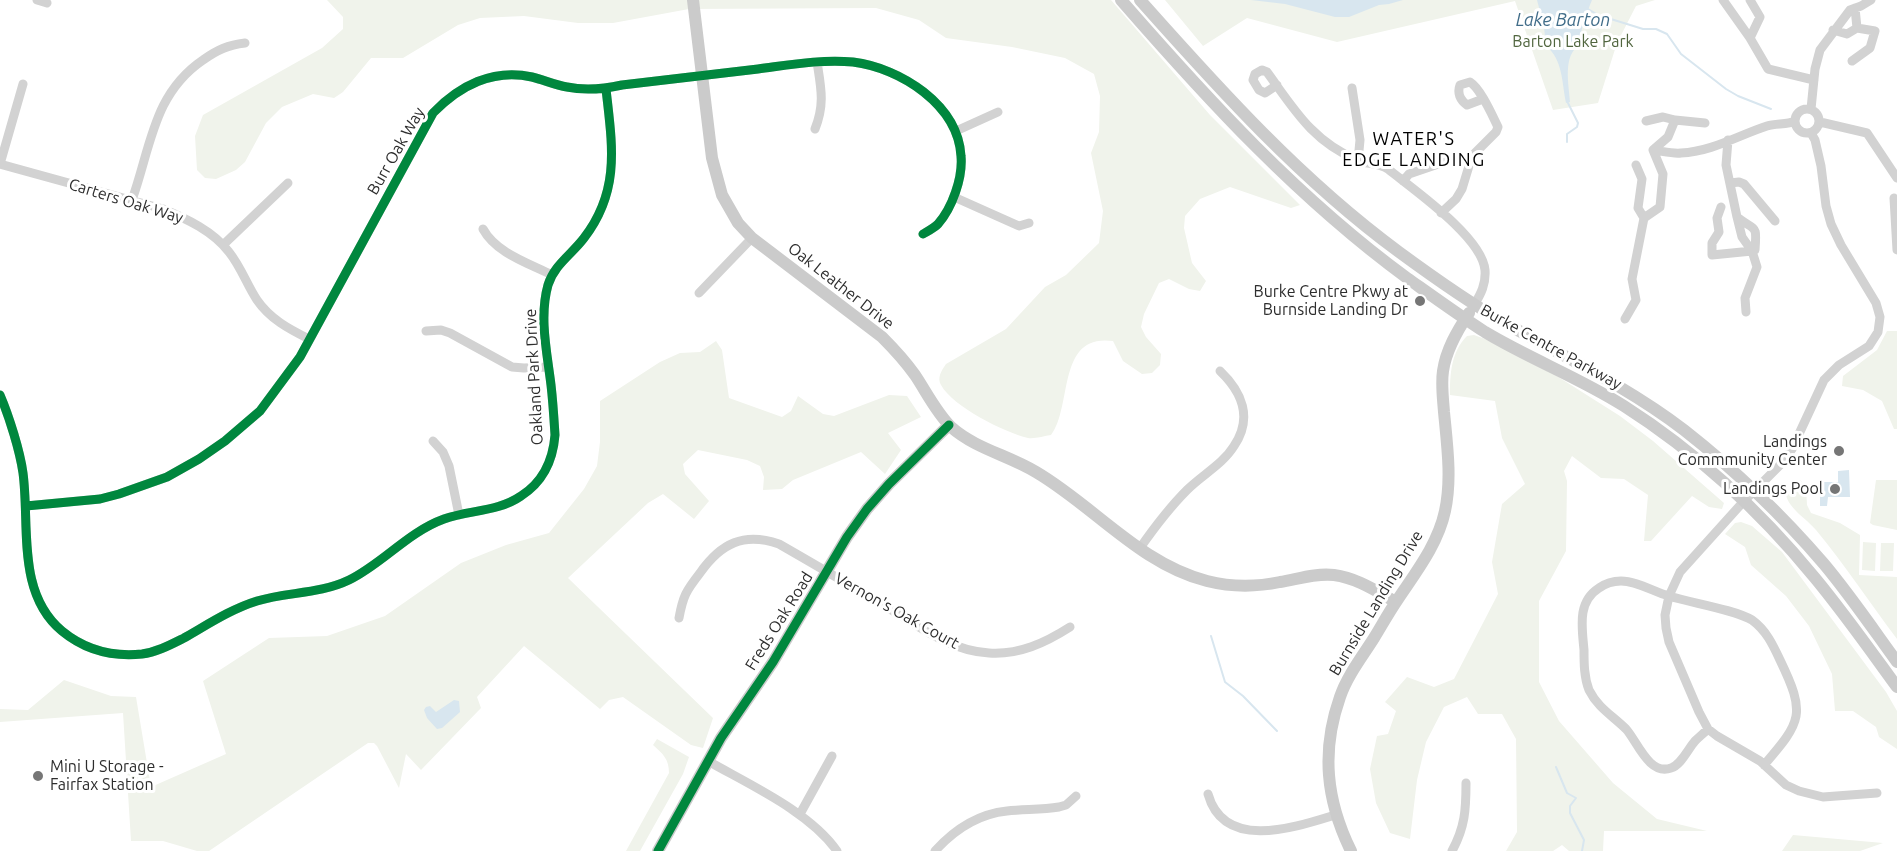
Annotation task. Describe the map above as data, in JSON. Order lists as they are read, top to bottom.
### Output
{
  "streets": {
    "street": [
      "Burr Oak Way",
      "Carters Oak Way",
      "Oak Leather Drive",
      "Burke Centre Parkway",
      "Oakland Park Drive",
      "Burnside Landing Drive",
      "Vernon's Oak Court",
      "Freds Oak Road"
    ]
  },
  "crossings": [
    ["Burr Oak Way", "Carters Oak Way"],
    ["Burr Oak Way", "Oak Leather Drive"],
    ["Burr Oak Way", "Oakland Park Drive"],
    ["Oak Leather Drive", "Burnside Landing Drive"],
    ["Oak Leather Drive", "Freds Oak Road"],
    ["Burke Centre Parkway", "Burnside Landing Drive"],
    ["Vernon's Oak Court", "Freds Oak Road"]
  ],
  "districts": ["WATER'S EDGE LANDING"],
  "water": ["Lake Barton"],
  "parks": ["Barton Lake Park"],
  "places": [
    "Burke Centre Pkwy at Burnside Landing Dr",
    "Landings Commmunity Center",
    "Landings Pool",
    "Mini U Storage - Fairfax Station"
  ]
}
